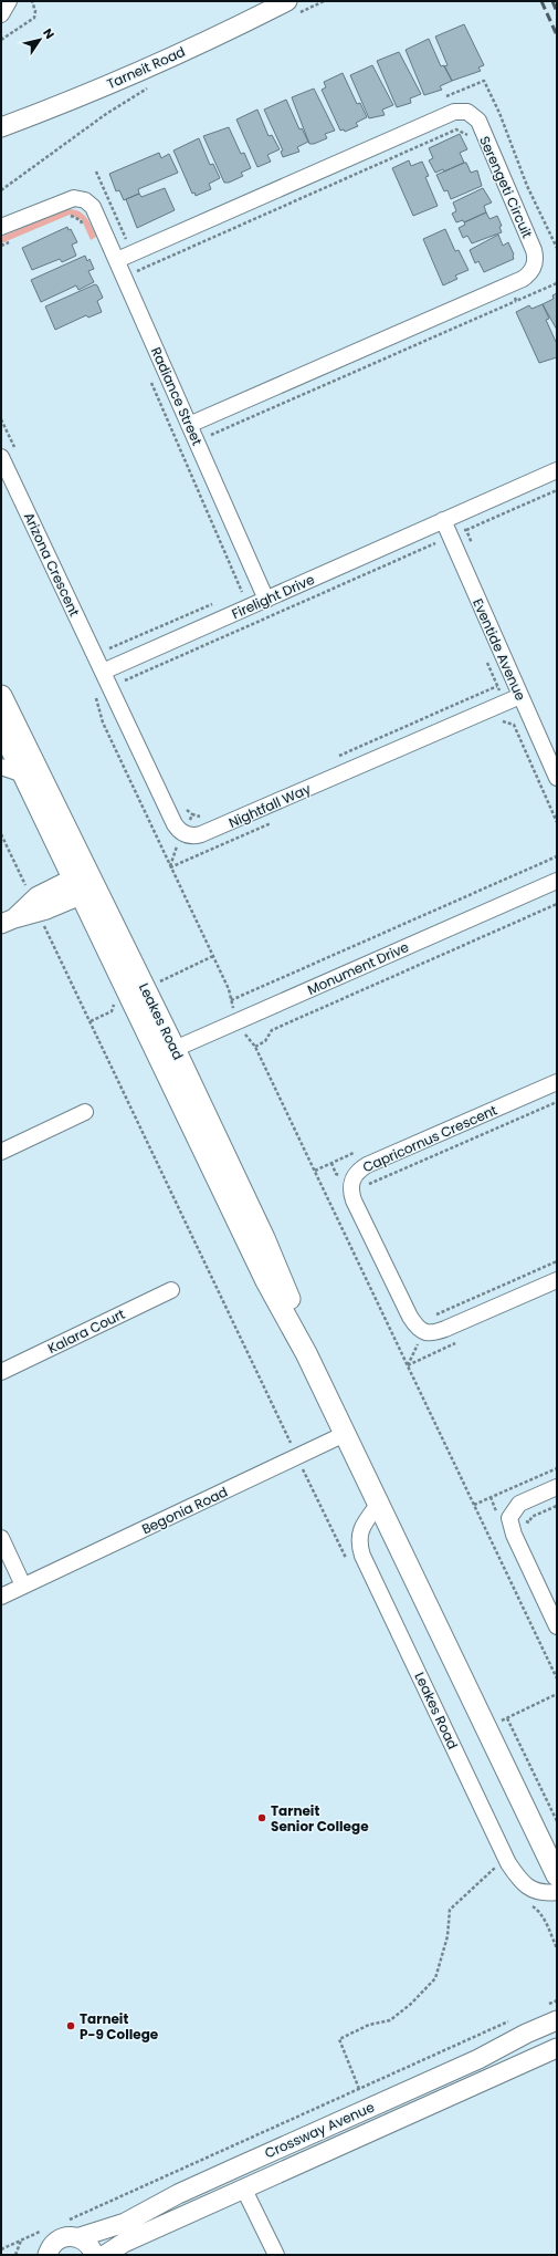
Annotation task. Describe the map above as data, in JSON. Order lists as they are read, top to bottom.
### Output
{
  "streets": {
    "main road": ["Leakes Road"],
    "street": [
      "Tarneit Road",
      "Serengeti Circuit",
      "Radiance Street",
      "Arizona Crescent",
      "Firelight Drive",
      "Eventide Avenue",
      "Nightfall Way",
      "Monument Drive",
      "Capricornus Crescent",
      "Kalara Court",
      "Begonia Road",
      "Crossway Avenue"
    ]
  },
  "crossings": [
    ["Serengeti Circuit", "Radiance Street"],
    ["Radiance Street", "Firelight Drive"],
    ["Arizona Crescent", "Firelight Drive"],
    ["Arizona Crescent", "Nightfall Way"],
    ["Firelight Drive", "Eventide Avenue"],
    ["Firelight Drive", "Nightfall Way"],
    ["Eventide Avenue", "Nightfall Way"],
    ["Monument Drive", "Leakes Road"],
    ["Leakes Road", "Begonia Road"]
  ],
  "places": ["Tarneit Senior College", "Tarneit P-9 College"],
  "north": "top right"
}
